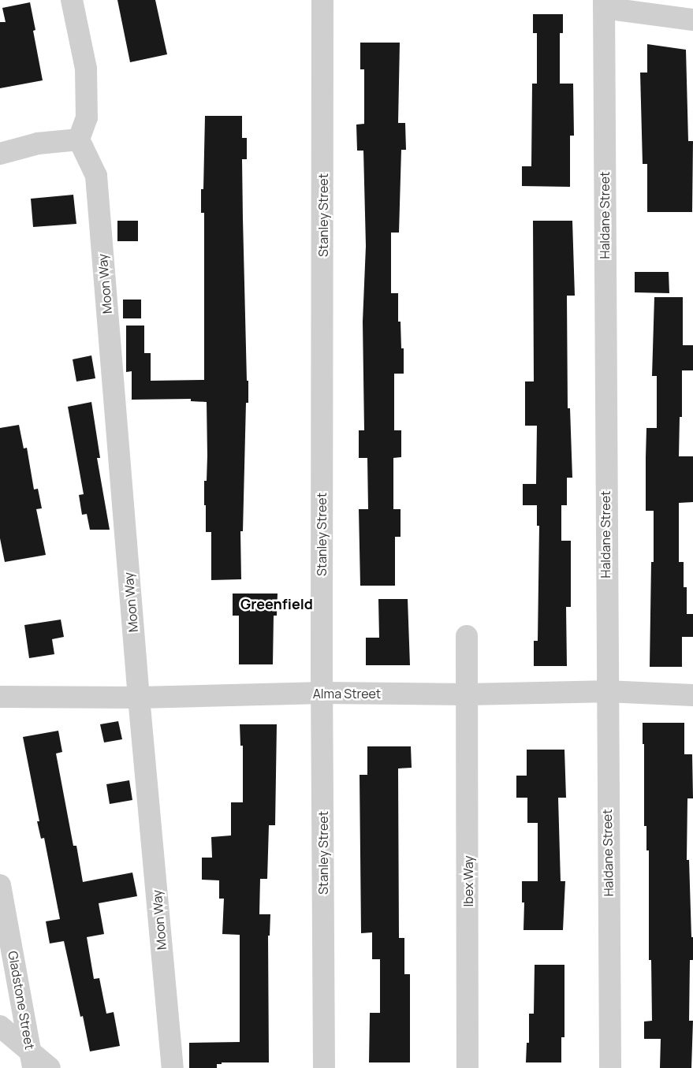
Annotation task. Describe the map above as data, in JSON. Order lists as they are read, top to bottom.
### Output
{
  "streets": {
    "street": [
      "Stanley Street",
      "Haldane Street",
      "Moon Way",
      "Alma Street",
      "Ibex Way",
      "Gladstone Street"
    ]
  },
  "crossings": [
    ["Stanley Street", "Alma Street"],
    ["Haldane Street", "Alma Street"],
    ["Moon Way", "Alma Street"],
    ["Alma Street", "Ibex Way"]
  ],
  "districts": ["Greenfield"]
}
